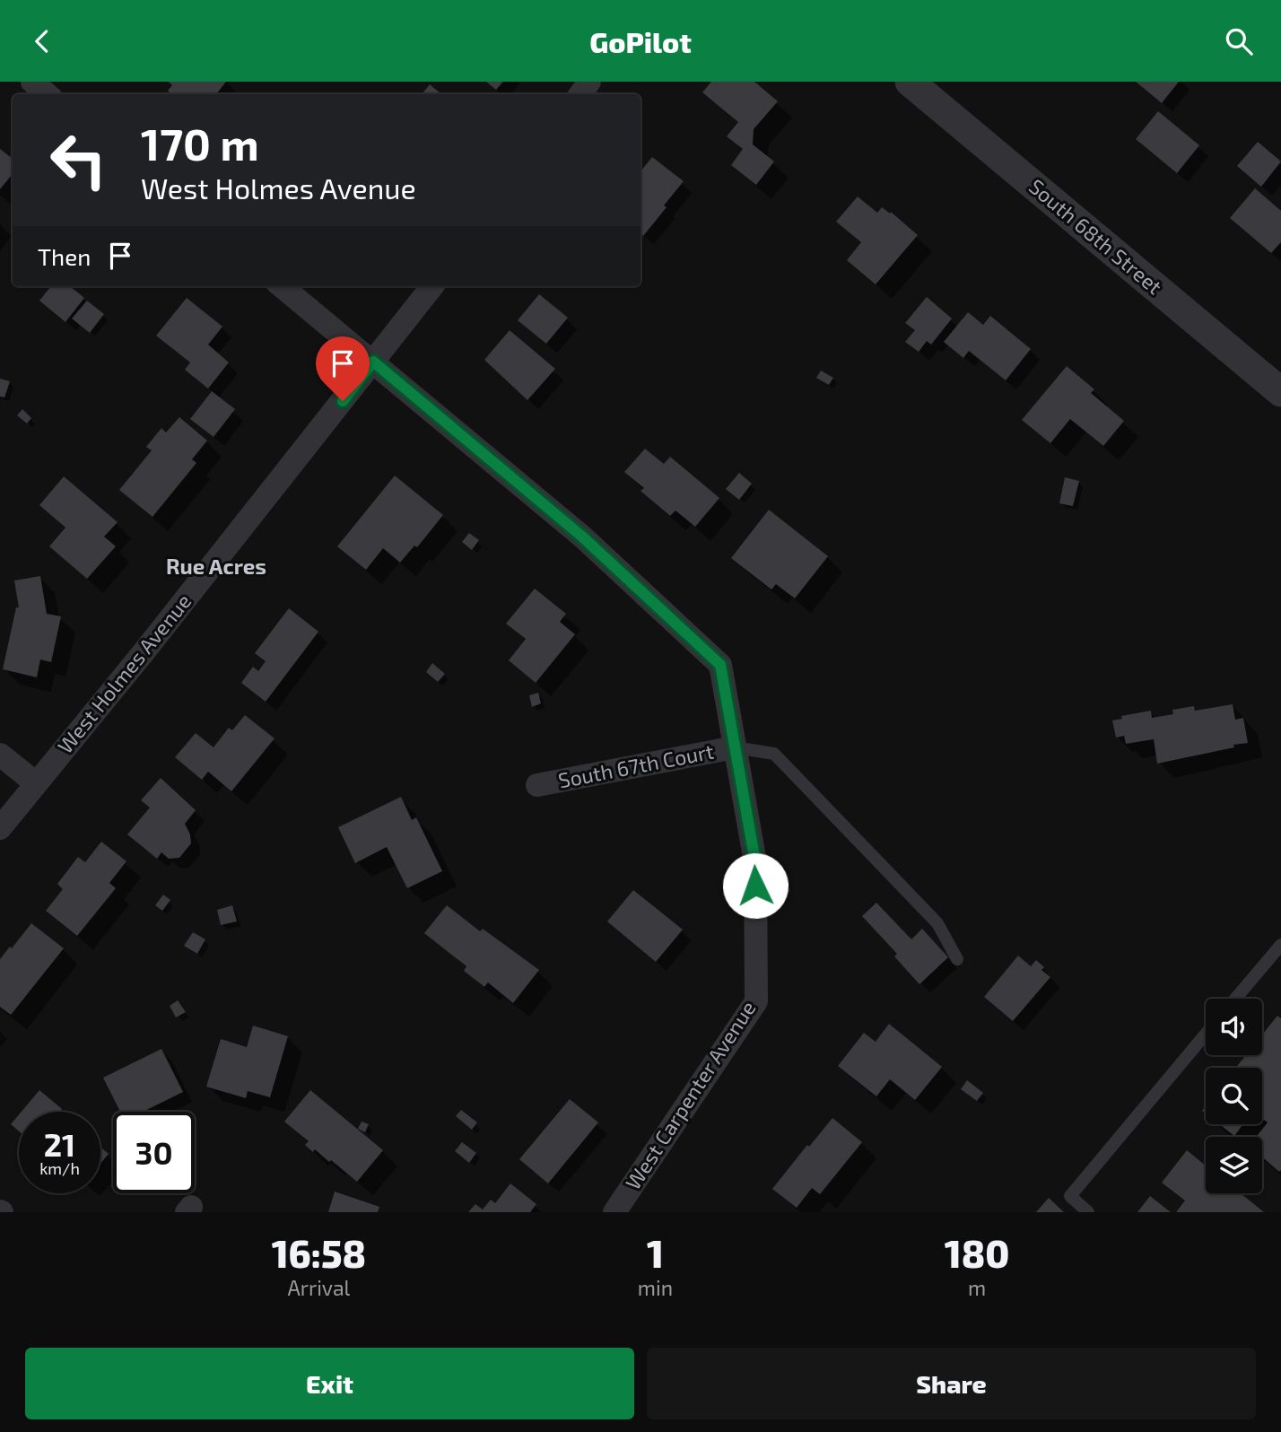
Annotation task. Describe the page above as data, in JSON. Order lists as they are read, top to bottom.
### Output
{
  "streets": {
    "street": [
      "South 68th Street",
      "West Holmes Avenue",
      "South 67th Court",
      "West Carpenter Avenue"
    ]
  },
  "crossings": [
    ["West Holmes Avenue", "West Carpenter Avenue"],
    ["South 67th Court", "West Carpenter Avenue"]
  ],
  "districts": ["Rue Acres"],
  "page": {
    "header": "GoPilot",
    "turn": ["170 m", "West Holmes Avenue"],
    "then": "Then",
    "speed": "21 km/h",
    "limit": "30",
    "eta": [
      "16:58",
      "Arrival",
      "1",
      "min",
      "180",
      "m"
    ],
    "buttons": ["Exit", "Share"]
  }
}
